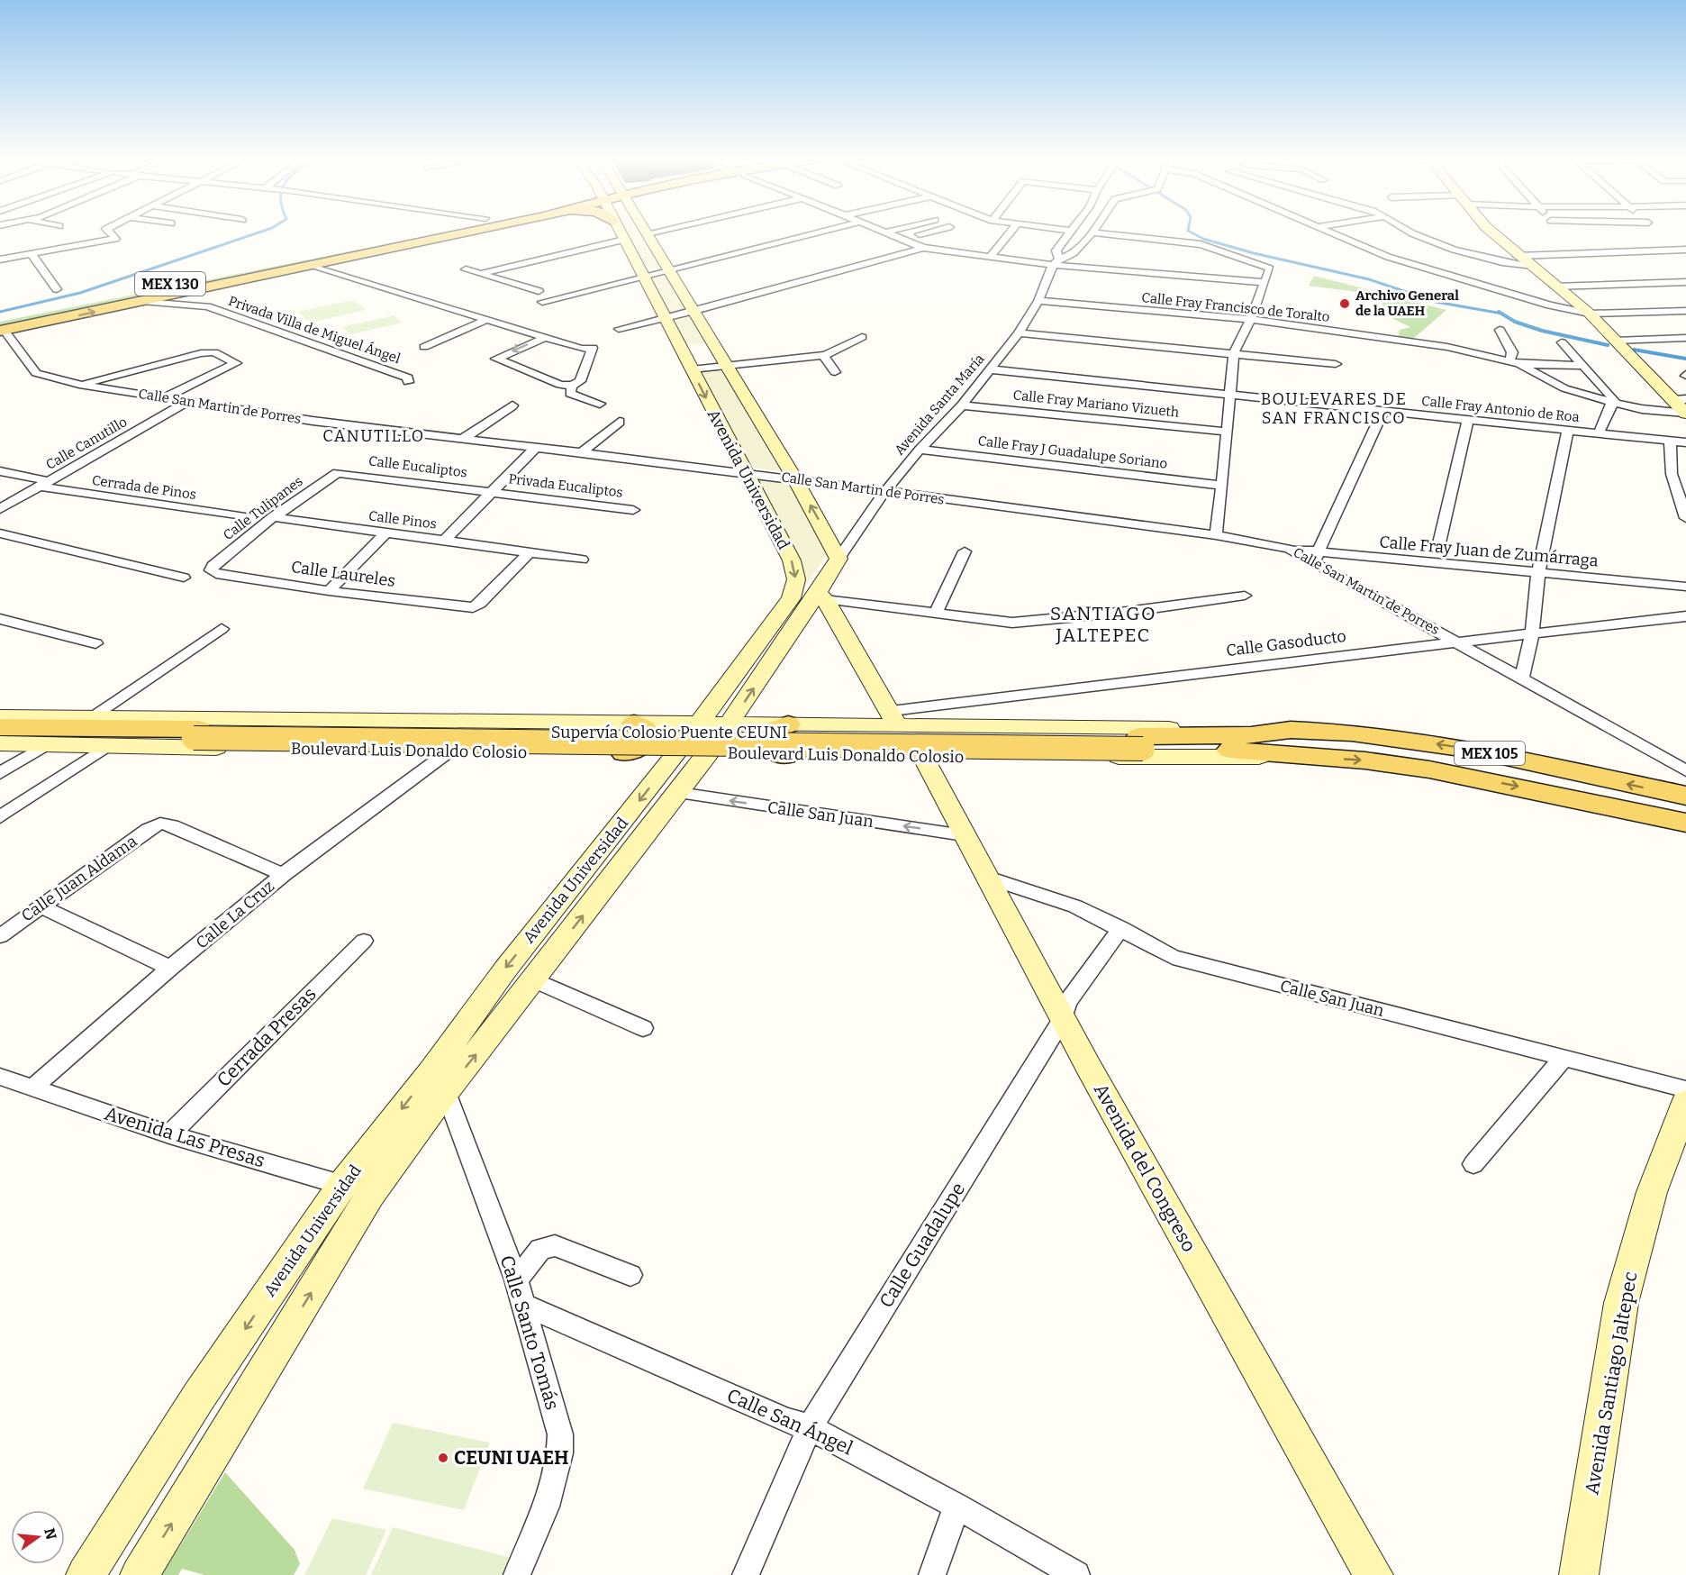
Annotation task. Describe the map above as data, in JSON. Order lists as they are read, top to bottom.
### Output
{
  "streets": {
    "main road": [
      "MEX 130",
      "Supervía Colosio Puente CEUNI",
      "Boulevard Luis Donaldo Colosio",
      "MEX 105"
    ],
    "street": [
      "Calle Fray Francisco de Toralto",
      "Privada Villa de Miguel Ángel",
      "Calle Fray Mariano Vizueth",
      "Avenida Santa María",
      "Calle San Martin de Porres",
      "Calle Fray Antonio de Roa",
      "Calle Canutillo",
      "Calle Fray J Guadalupe Soriano",
      "Calle Eucaliptos",
      "Avenida Universidad",
      "Privada Eucaliptos",
      "Cerrada de Pinos",
      "Calle Tulipanes",
      "Calle Pinos",
      "Calle Fray Juan de Zumárraga",
      "Calle Laureles",
      "Calle Gasoducto",
      "Calle San Juan",
      "Calle Juan Aldama",
      "Calle La Cruz",
      "Cerrada Presas",
      "Avenida Las Presas",
      "Avenida del Congreso",
      "Calle Guadalupe",
      "Calle Santo Tomás",
      "Avenida Santiago Jaltepec",
      "Calle San Ángel"
    ]
  },
  "crossings": [
    ["MEX 130", "Privada Villa de Miguel Ángel"],
    ["MEX 130", "Calle San Martin de Porres"],
    ["Calle Fray Francisco de Toralto", "Avenida Santa María"],
    ["Calle Fray Mariano Vizueth", "Avenida Santa María"],
    ["Avenida Santa María", "Calle San Martin de Porres"],
    ["Avenida Santa María", "Calle Fray Antonio de Roa"],
    ["Avenida Santa María", "Calle Fray J Guadalupe Soriano"],
    ["Avenida Santa María", "Avenida Universidad"],
    ["Calle San Martin de Porres", "Calle Canutillo"],
    ["Calle San Martin de Porres", "Avenida Universidad"],
    ["Calle San Martin de Porres", "Calle Fray Juan de Zumárraga"],
    ["Calle San Martin de Porres", "Calle Gasoducto"],
    ["Calle Canutillo", "Cerrada de Pinos"],
    ["Calle Eucaliptos", "Privada Eucaliptos"],
    ["Calle Eucaliptos", "Calle Tulipanes"],
    ["Avenida Universidad", "Boulevard Luis Donaldo Colosio"],
    ["Avenida Universidad", "Calle San Juan"],
    ["Avenida Universidad", "Avenida Las Presas"],
    ["Avenida Universidad", "Calle Santo Tomás"],
    ["Calle Tulipanes", "Calle Pinos"],
    ["Calle Tulipanes", "Calle Laureles"],
    ["Calle Pinos", "Calle Laureles"],
    ["Calle Gasoducto", "Boulevard Luis Donaldo Colosio"],
    ["Supervía Colosio Puente CEUNI", "Boulevard Luis Donaldo Colosio"],
    ["Boulevard Luis Donaldo Colosio", "Calle La Cruz"],
    ["Boulevard Luis Donaldo Colosio", "Avenida del Congreso"],
    ["Calle San Juan", "Avenida del Congreso"],
    ["Calle San Juan", "Calle Guadalupe"],
    ["Calle Juan Aldama", "Calle La Cruz"],
    ["Calle La Cruz", "Avenida Las Presas"],
    ["Cerrada Presas", "Avenida Las Presas"],
    ["Avenida del Congreso", "Calle Guadalupe"],
    ["Calle Guadalupe", "Calle San Ángel"],
    ["Calle Santo Tomás", "Calle San Ángel"]
  ],
  "districts": ["BOULEVARES DE SAN FRANCISCO", "CANUTILLO", "SANTIAGO JALTEPEC"],
  "places": ["Archivo General de la UAEH", "CEUNI UAEH"],
  "north": "right"
}
